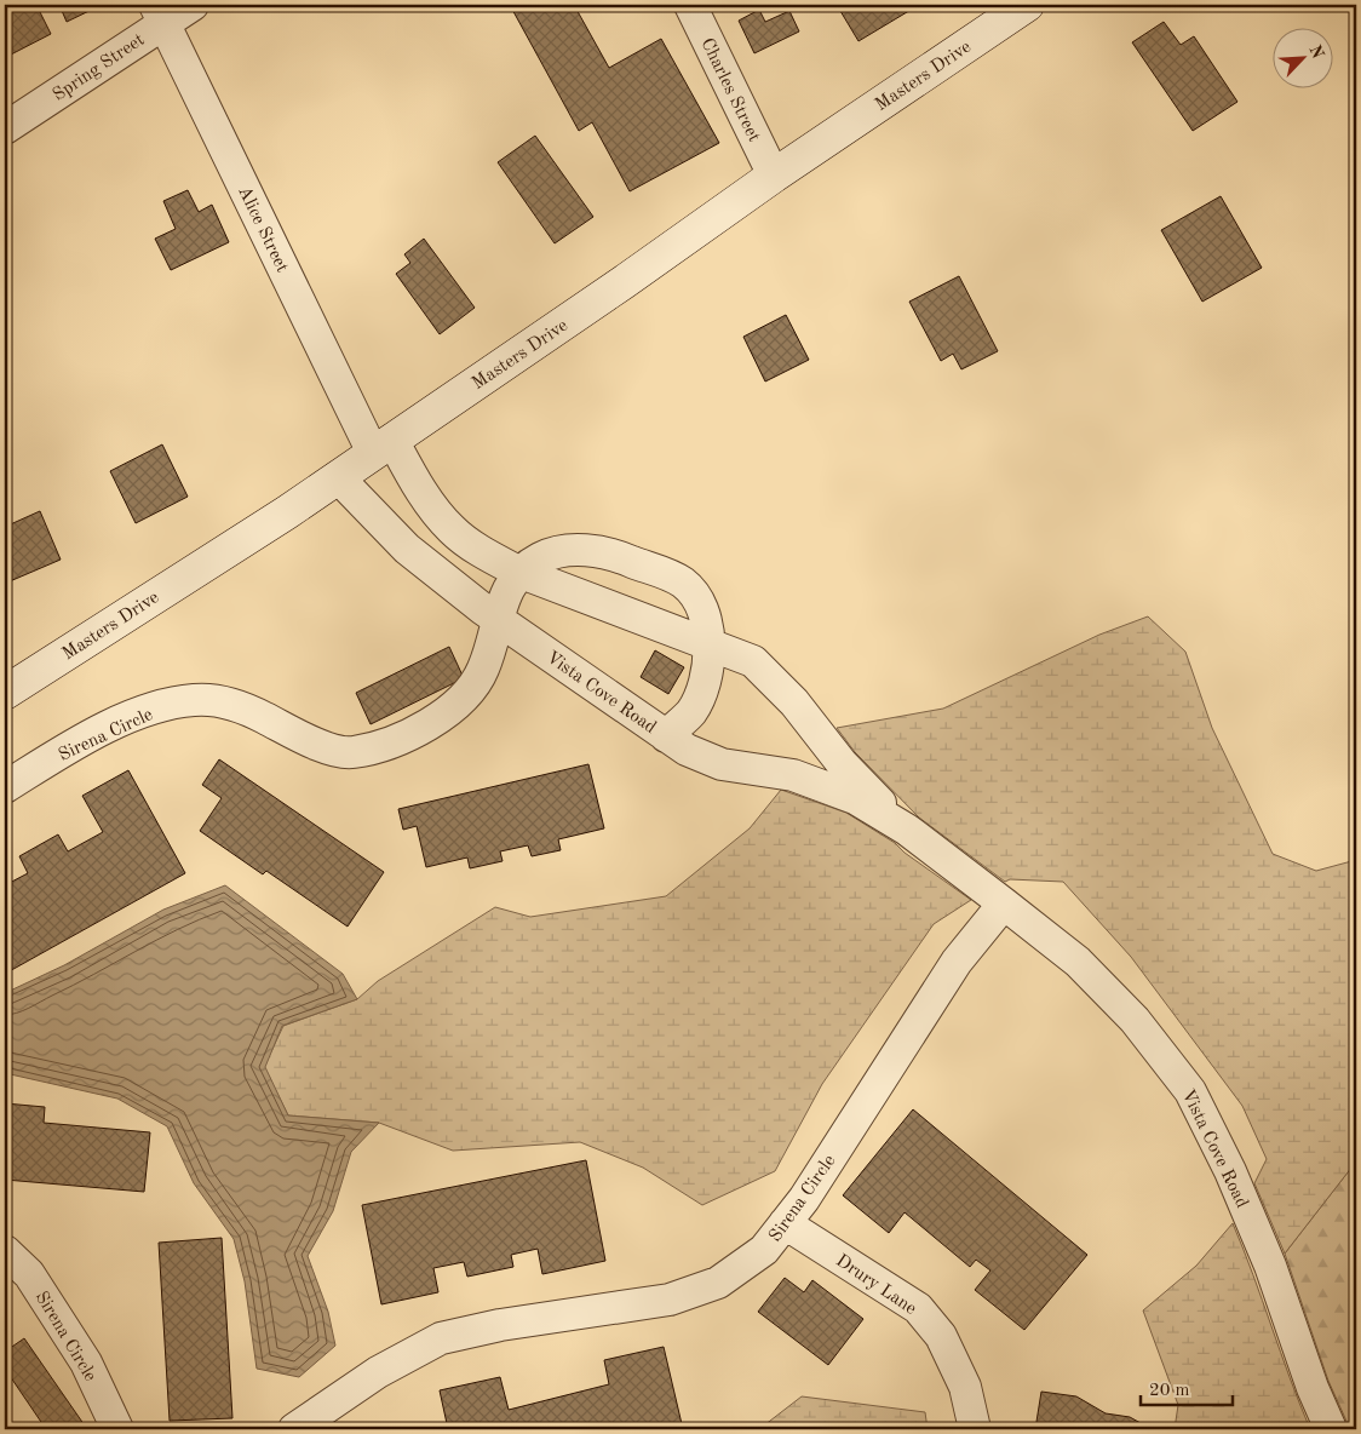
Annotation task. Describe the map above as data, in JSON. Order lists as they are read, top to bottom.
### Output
{
  "streets": {
    "street": [
      "Spring Street",
      "Masters Drive",
      "Charles Street",
      "Alice Street",
      "Vista Cove Road",
      "Sirena Circle",
      "Drury Lane"
    ]
  },
  "crossings": [
    ["Spring Street", "Alice Street"],
    ["Masters Drive", "Charles Street"],
    ["Masters Drive", "Alice Street"],
    ["Masters Drive", "Vista Cove Road"],
    ["Alice Street", "Vista Cove Road"],
    ["Vista Cove Road", "Sirena Circle"],
    ["Sirena Circle", "Drury Lane"]
  ],
  "scale_bar": "20 m",
  "north": "top right"
}
